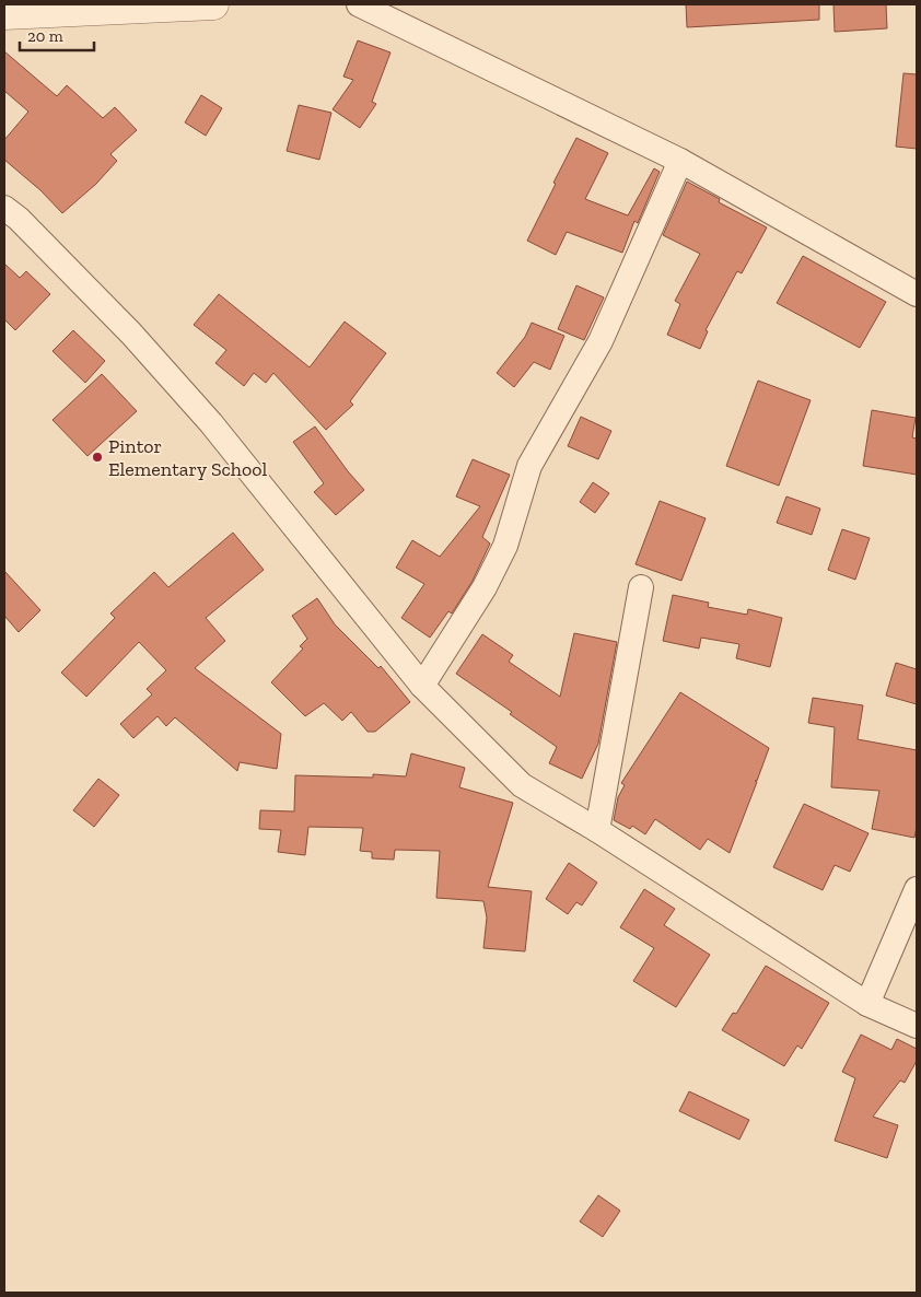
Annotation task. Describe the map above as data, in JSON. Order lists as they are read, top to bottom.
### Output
{
  "places": ["Pintor Elementary School"],
  "scale_bar": "20 m"
}
